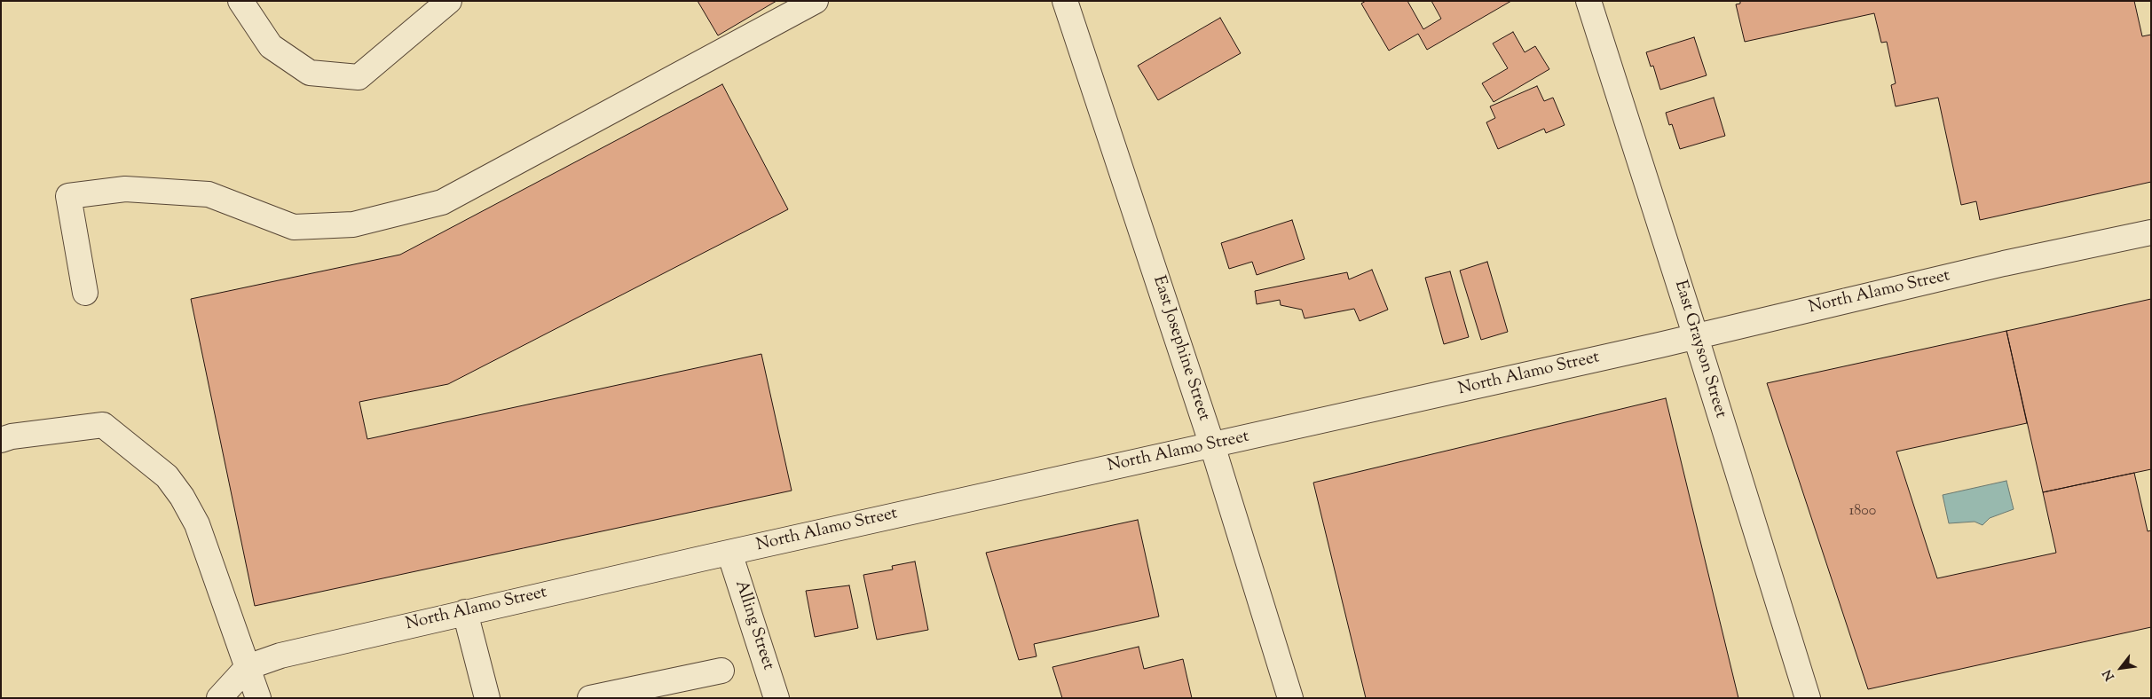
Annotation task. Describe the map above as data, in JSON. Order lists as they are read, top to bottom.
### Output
{
  "streets": {
    "street": [
      "North Alamo Street",
      "East Josephine Street",
      "East Grayson Street",
      "Alling Street"
    ]
  },
  "crossings": [
    ["North Alamo Street", "East Josephine Street"],
    ["North Alamo Street", "East Grayson Street"],
    ["North Alamo Street", "Alling Street"]
  ],
  "house_numbers": ["1800"],
  "north": "bottom left"
}
